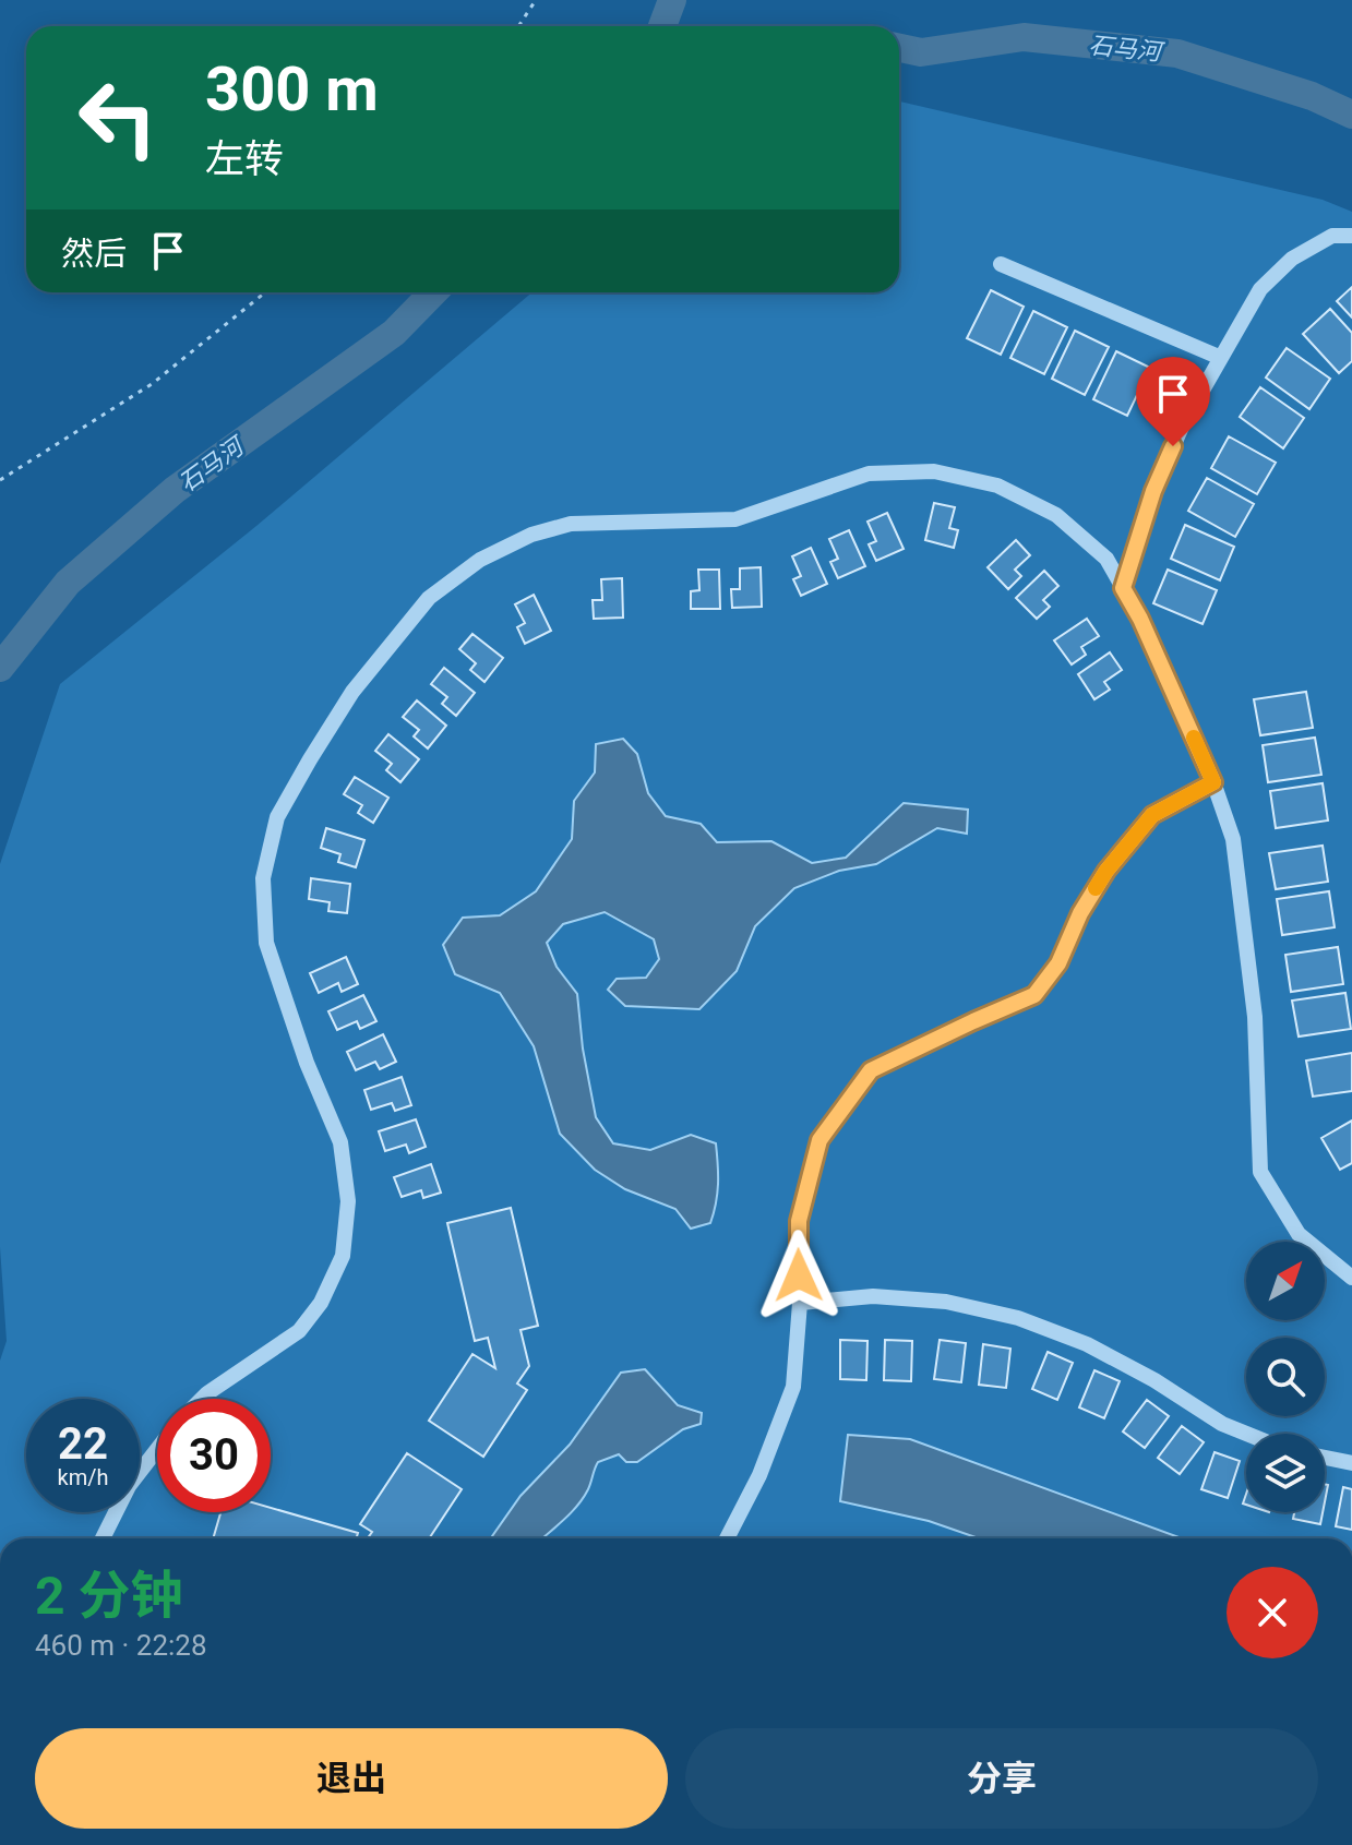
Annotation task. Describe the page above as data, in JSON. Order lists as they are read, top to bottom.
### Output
{
  "water": ["石马河"],
  "north": "top right",
  "page": {
    "turn": ["300 m", "左转"],
    "then": "然后",
    "speed": "22 km/h",
    "limit": "30",
    "heading": ["2 分钟", "460 m · 22:28"],
    "buttons": ["退出", "分享"]
  }
}
